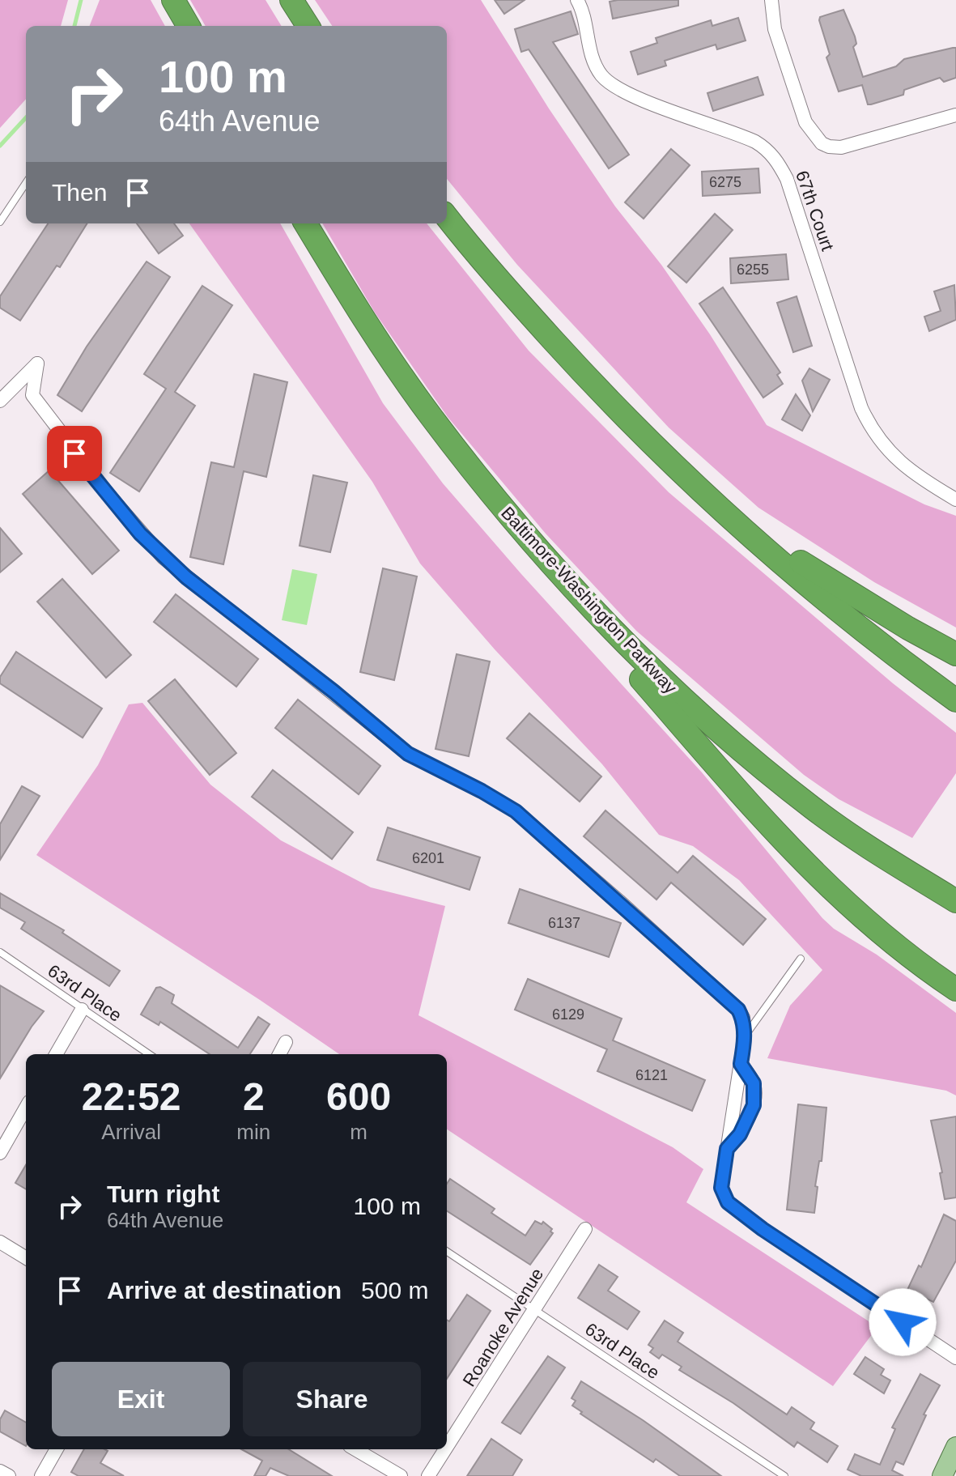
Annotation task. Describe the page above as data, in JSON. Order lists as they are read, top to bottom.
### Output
{
  "streets": {
    "highway": ["Baltimore-Washington Parkway"],
    "street": ["67th Court", "Roanoke Avenue"],
    "lane": ["63rd Place"]
  },
  "crossings": [
    ["63rd Place", "Roanoke Avenue"]
  ],
  "house_numbers": [
    "6275",
    "6255",
    "6201",
    "6137",
    "6129",
    "6121"
  ],
  "page": {
    "turn": ["100 m", "64th Avenue"],
    "then": "Then",
    "eta": [
      "22:52",
      "Arrival",
      "2",
      "min",
      "600",
      "m"
    ],
    "list": [
      {
        "name": "Turn right",
        "note": "64th Avenue",
        "value": "100 m"
      },
      {
        "name": "Arrive at destination",
        "value": "500 m"
      }
    ],
    "buttons": ["Exit", "Share"]
  }
}
